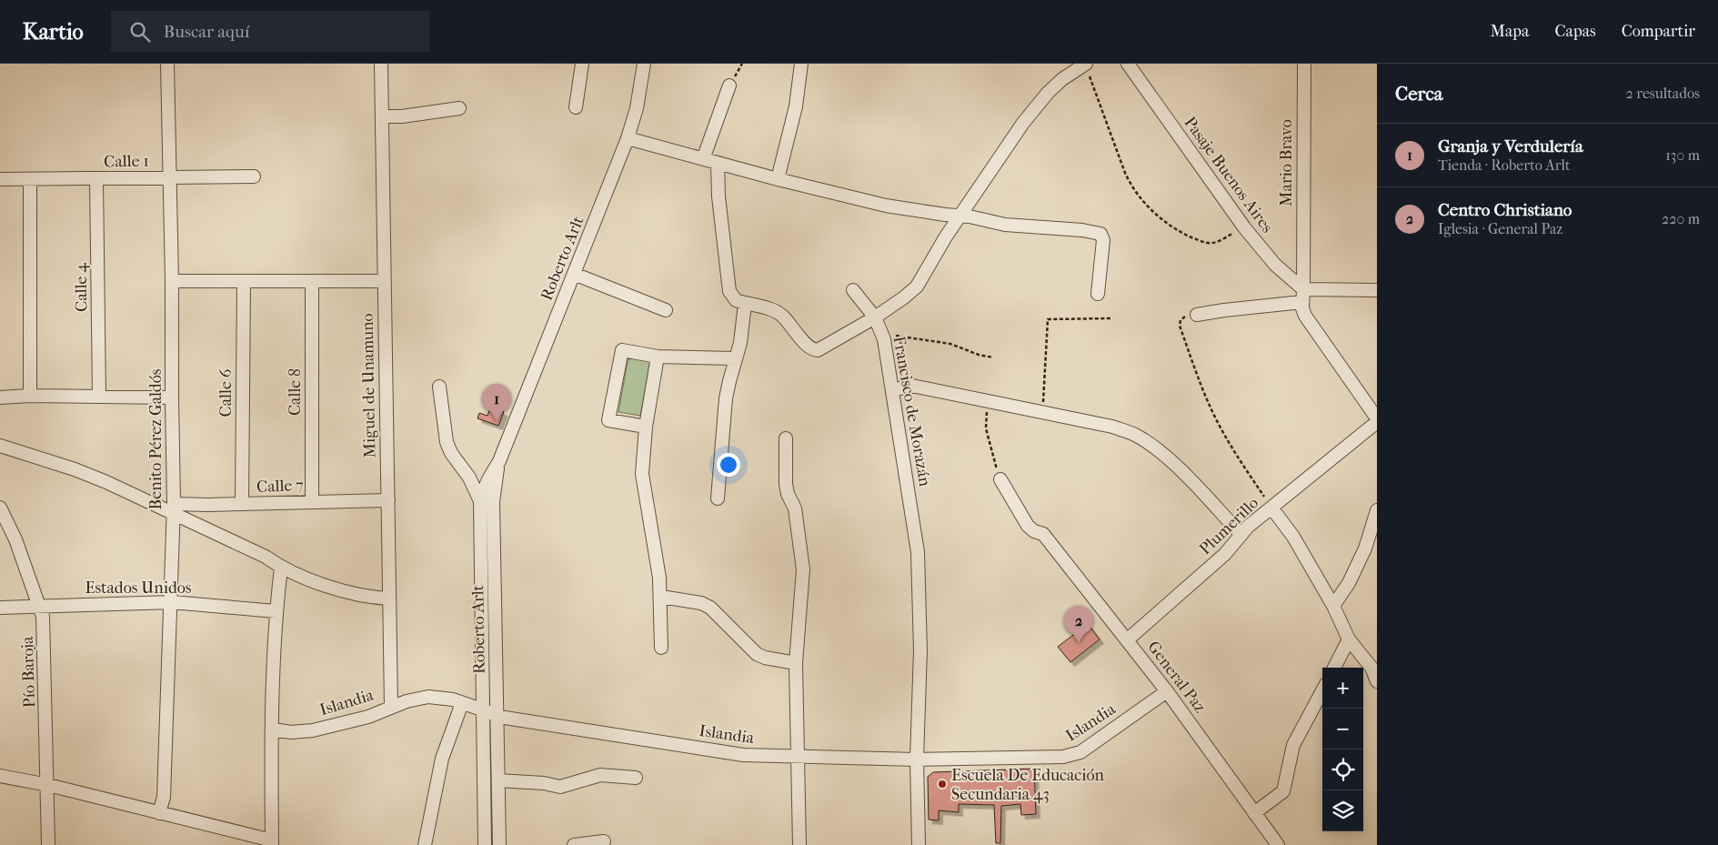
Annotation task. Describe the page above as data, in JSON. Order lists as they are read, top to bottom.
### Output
{
  "streets": {
    "street": [
      "Calle 1",
      "Mario Bravo",
      "Pasaje Buenos Aires",
      "Roberto Arlt",
      "Calle 4",
      "Miguel de Unamuno",
      "Calle 8",
      "Calle 6",
      "Francisco de Morazán",
      "Benito Pérez Galdós",
      "Calle 7",
      "Plumerillo",
      "Estados Unidos",
      "Pío Baroja",
      "General Paz",
      "Islandia"
    ]
  },
  "crossings": [
    ["Calle 1", "Calle 4"],
    ["Calle 1", "Benito Pérez Galdós"],
    ["Mario Bravo", "Pasaje Buenos Aires"],
    ["Roberto Arlt", "Islandia"],
    ["Miguel de Unamuno", "Calle 7"],
    ["Miguel de Unamuno", "Islandia"],
    ["Calle 8", "Calle 7"],
    ["Calle 6", "Calle 7"],
    ["Francisco de Morazán", "Islandia"],
    ["Benito Pérez Galdós", "Calle 7"],
    ["Benito Pérez Galdós", "Estados Unidos"],
    ["Plumerillo", "General Paz"],
    ["Estados Unidos", "Pío Baroja"],
    ["General Paz", "Islandia"]
  ],
  "places": ["Escuela De Educación Secundaria 43"],
  "page": {
    "header": "Kartio",
    "search": "Buscar aquí",
    "nav": ["Mapa", "Capas", "Compartir"],
    "heading": ["Cerca", "2 resultados"],
    "list": [
      {
        "mark": "1",
        "name": "Granja y Verdulería",
        "note": "Tienda · Roberto Arlt",
        "value": "130 m"
      },
      {
        "mark": "2",
        "name": "Centro Christiano",
        "note": "Iglesia · General Paz",
        "value": "220 m"
      }
    ],
    "pins": ["1", "2"],
    "map_buttons": ["+", "−"]
  }
}
